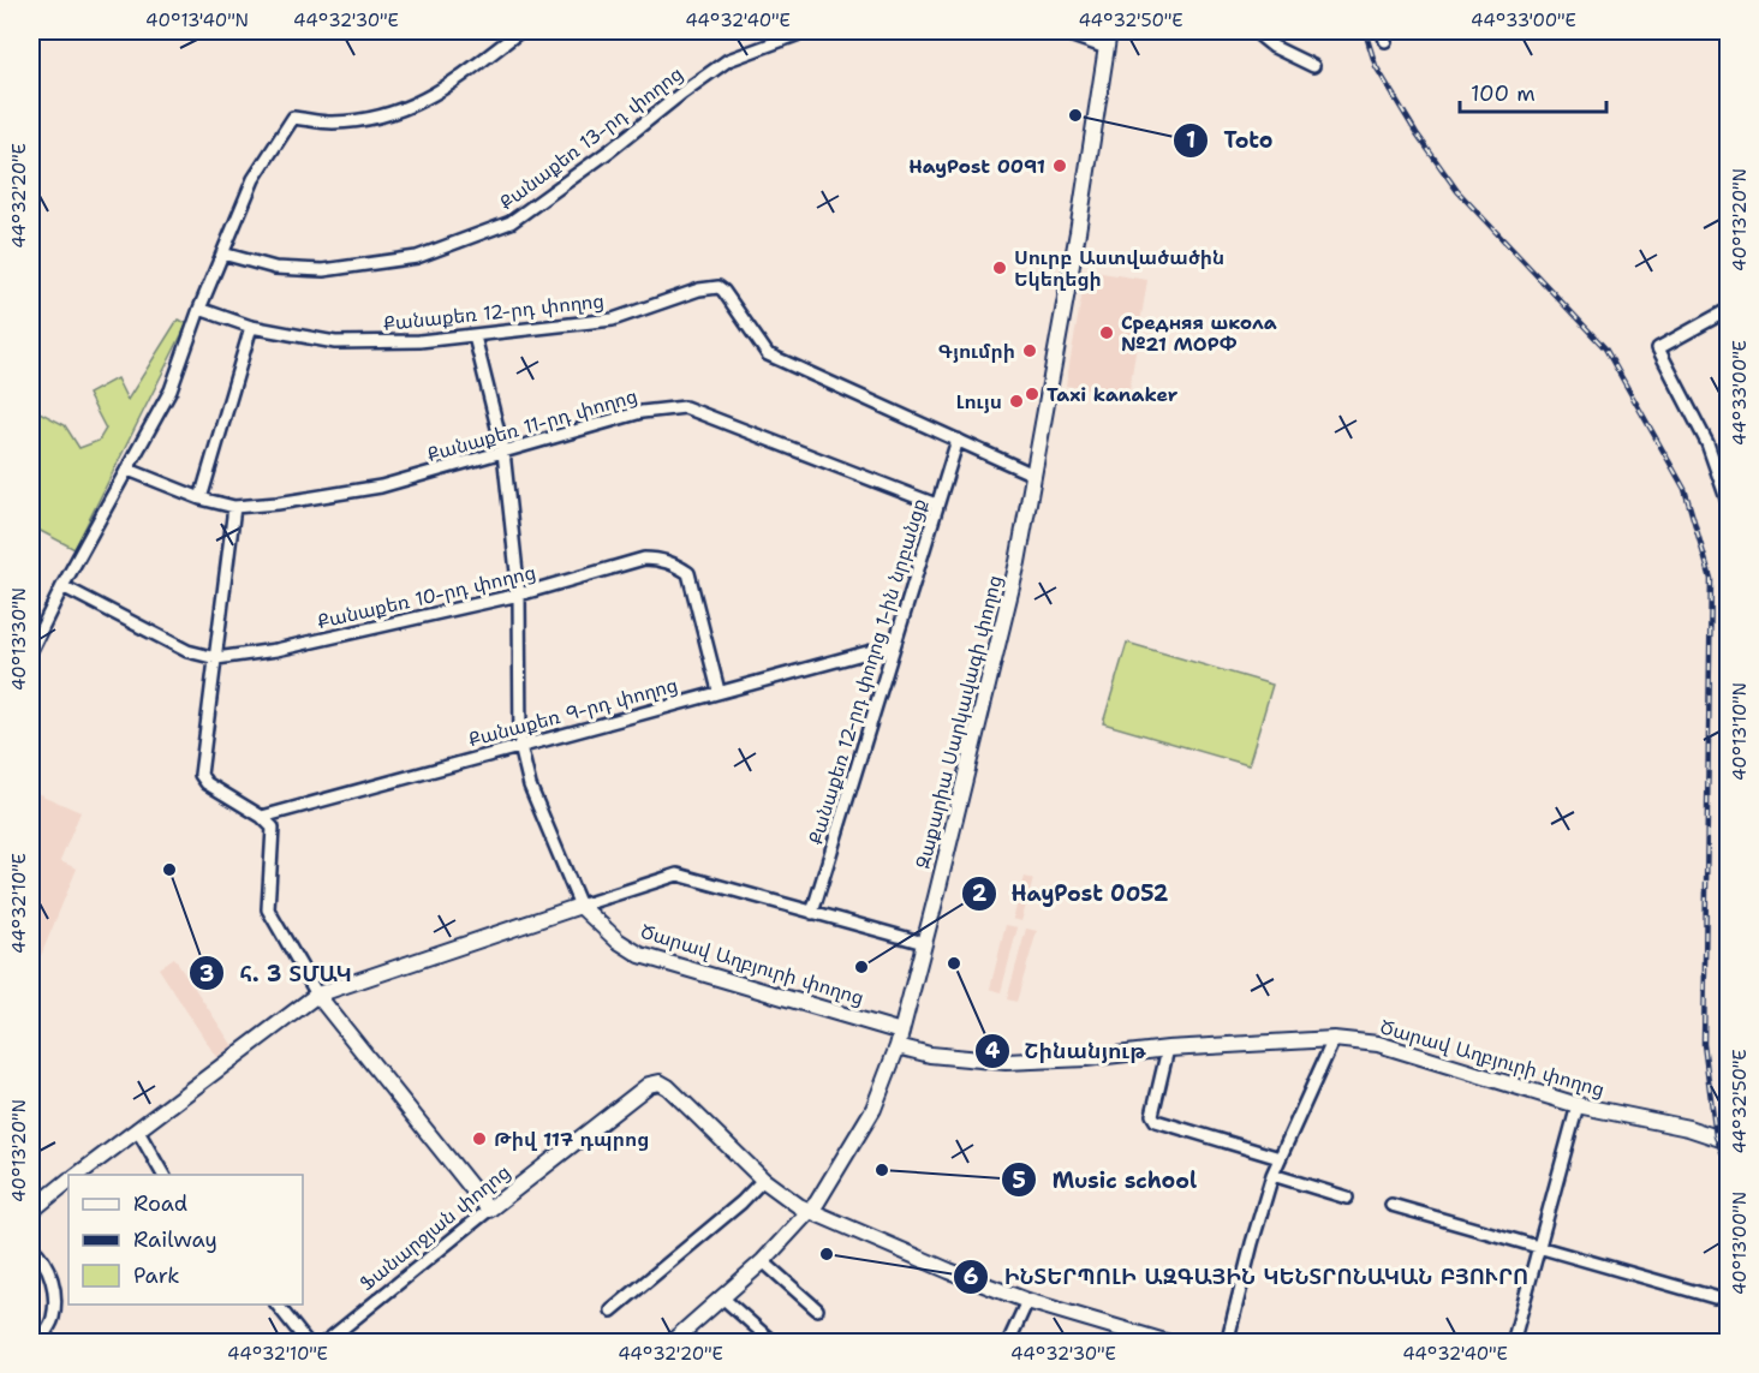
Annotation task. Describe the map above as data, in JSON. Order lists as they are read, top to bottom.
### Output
{
  "streets": {
    "main road": ["Զաքարիա Սարկավագի փողոց", "Ծարավ Աղբյուրի փողոց", "Ֆանարջյան փողոց"],
    "street": [
      "Քանաքեռ 13-րդ փողոց",
      "Քանաքեռ 12-րդ փողոց",
      "Քանաքեռ 11-րդ փողոց",
      "Քանաքեռ 10-րդ փողոց",
      "Քանաքեռ 12-րդ փողոց 1-ին նրբանցք",
      "Քանաքեռ 9-րդ փողոց"
    ]
  },
  "crossings": [
    ["Քանաքեռ 12-րդ փողոց", "Քանաքեռ 12-րդ փողոց 1-ին նրբանցք"],
    ["Քանաքեռ 12-րդ փողոց", "Զաքարիա Սարկավագի փողոց"],
    ["Քանաքեռ 11-րդ փողոց", "Քանաքեռ 12-րդ փողոց 1-ին նրբանցք"],
    ["Քանաքեռ 10-րդ փողոց", "Քանաքեռ 9-րդ փողոց"],
    ["Քանաքեռ 12-րդ փողոց 1-ին նրբանցք", "Քանաքեռ 9-րդ փողոց"],
    ["Զաքարիա Սարկավագի փողոց", "Ծարավ Աղբյուրի փողոց"],
    ["Զաքարիա Սարկավագի փողոց", "Ֆանարջյան փողոց"]
  ],
  "places": [
    "Toto",
    "HayPost 0091",
    "Սուրբ Աստվածածին Եկեղեցի",
    "Средняя школа №21 МОРФ",
    "Գյումրի",
    "Taxi kanaker",
    "Լույս",
    "հ. 3 ՏՄԱԿ",
    "Շինանյութ",
    "HayPost 0052",
    "Թիվ 117 դպրոց",
    "Music school",
    "ԻՆՏԵՐՊՈԼԻ ԱԶԳԱՅԻՆ ԿԵՆՏՐՈՆԱԿԱՆ ԲՅՈՒՐՈ"
  ],
  "legend": ["Road", "Railway", "Park"],
  "scale_bar": "100 m",
  "coordinates": [
    "40°13'40\"N",
    "44°32'30\"E",
    "44°32'40\"E",
    "44°32'50\"E",
    "44°33'00\"E",
    "44°32'20\"E",
    "40°13'20\"N",
    "40°13'30\"N",
    "40°13'10\"N",
    "44°32'10\"E",
    "40°13'00\"N"
  ]
}
